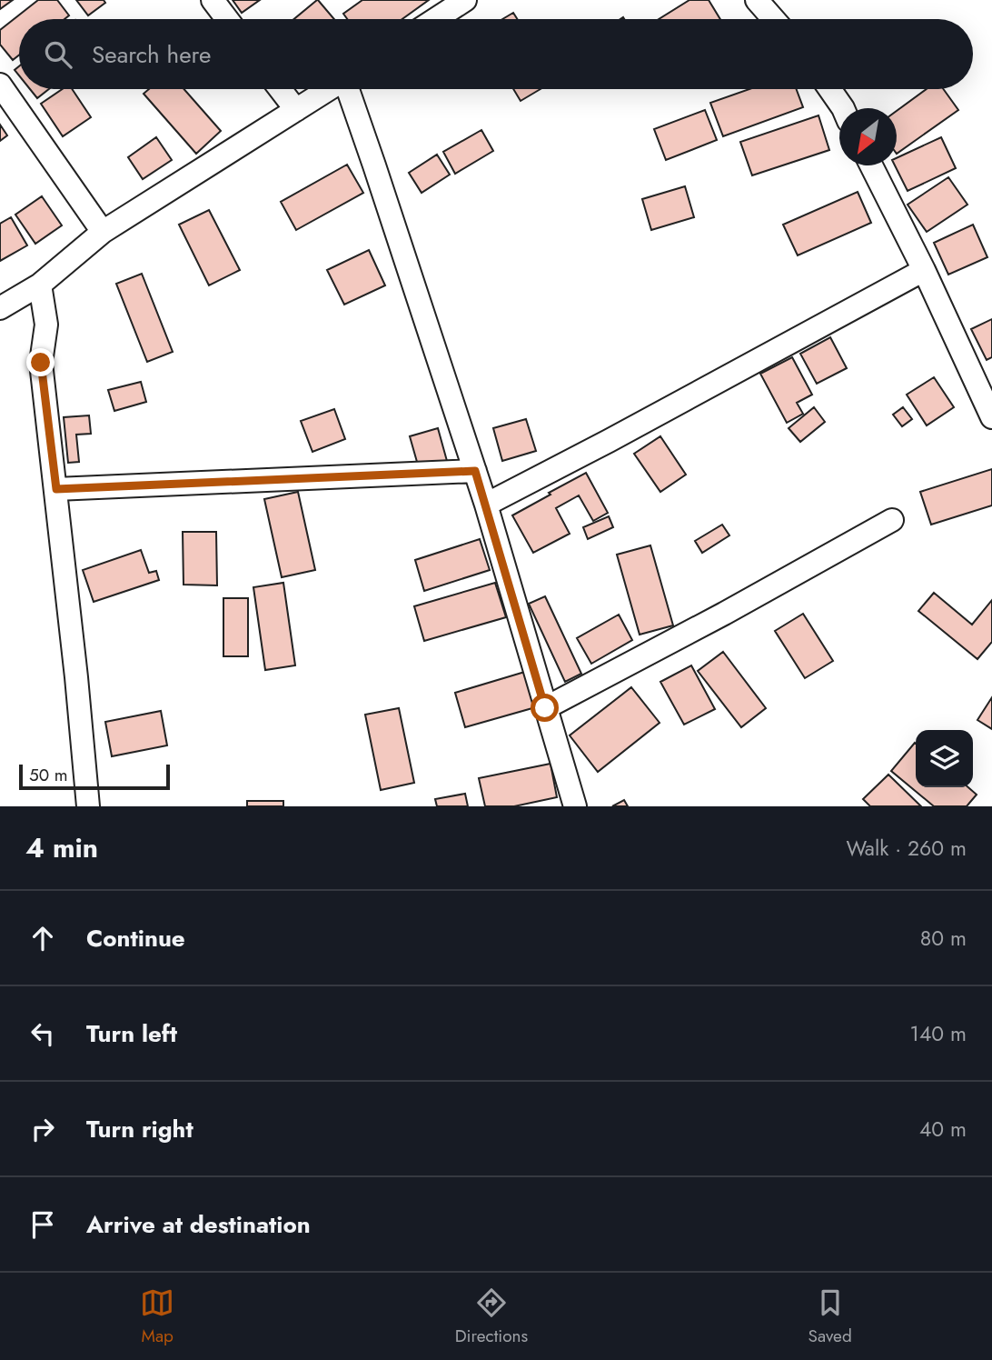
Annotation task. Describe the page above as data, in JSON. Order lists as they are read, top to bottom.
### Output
{
  "scale_bar": "50 m",
  "north": "bottom left",
  "page": {
    "search": "Search here",
    "scale": "50 m",
    "heading": ["4 min", "Walk · 260 m"],
    "list": [
      ["Continue", "80 m"],
      ["Turn left", "140 m"],
      ["Turn right", "40 m"],
      "Arrive at destination"
    ],
    "nav": ["Map", "Directions", "Saved"]
  }
}
